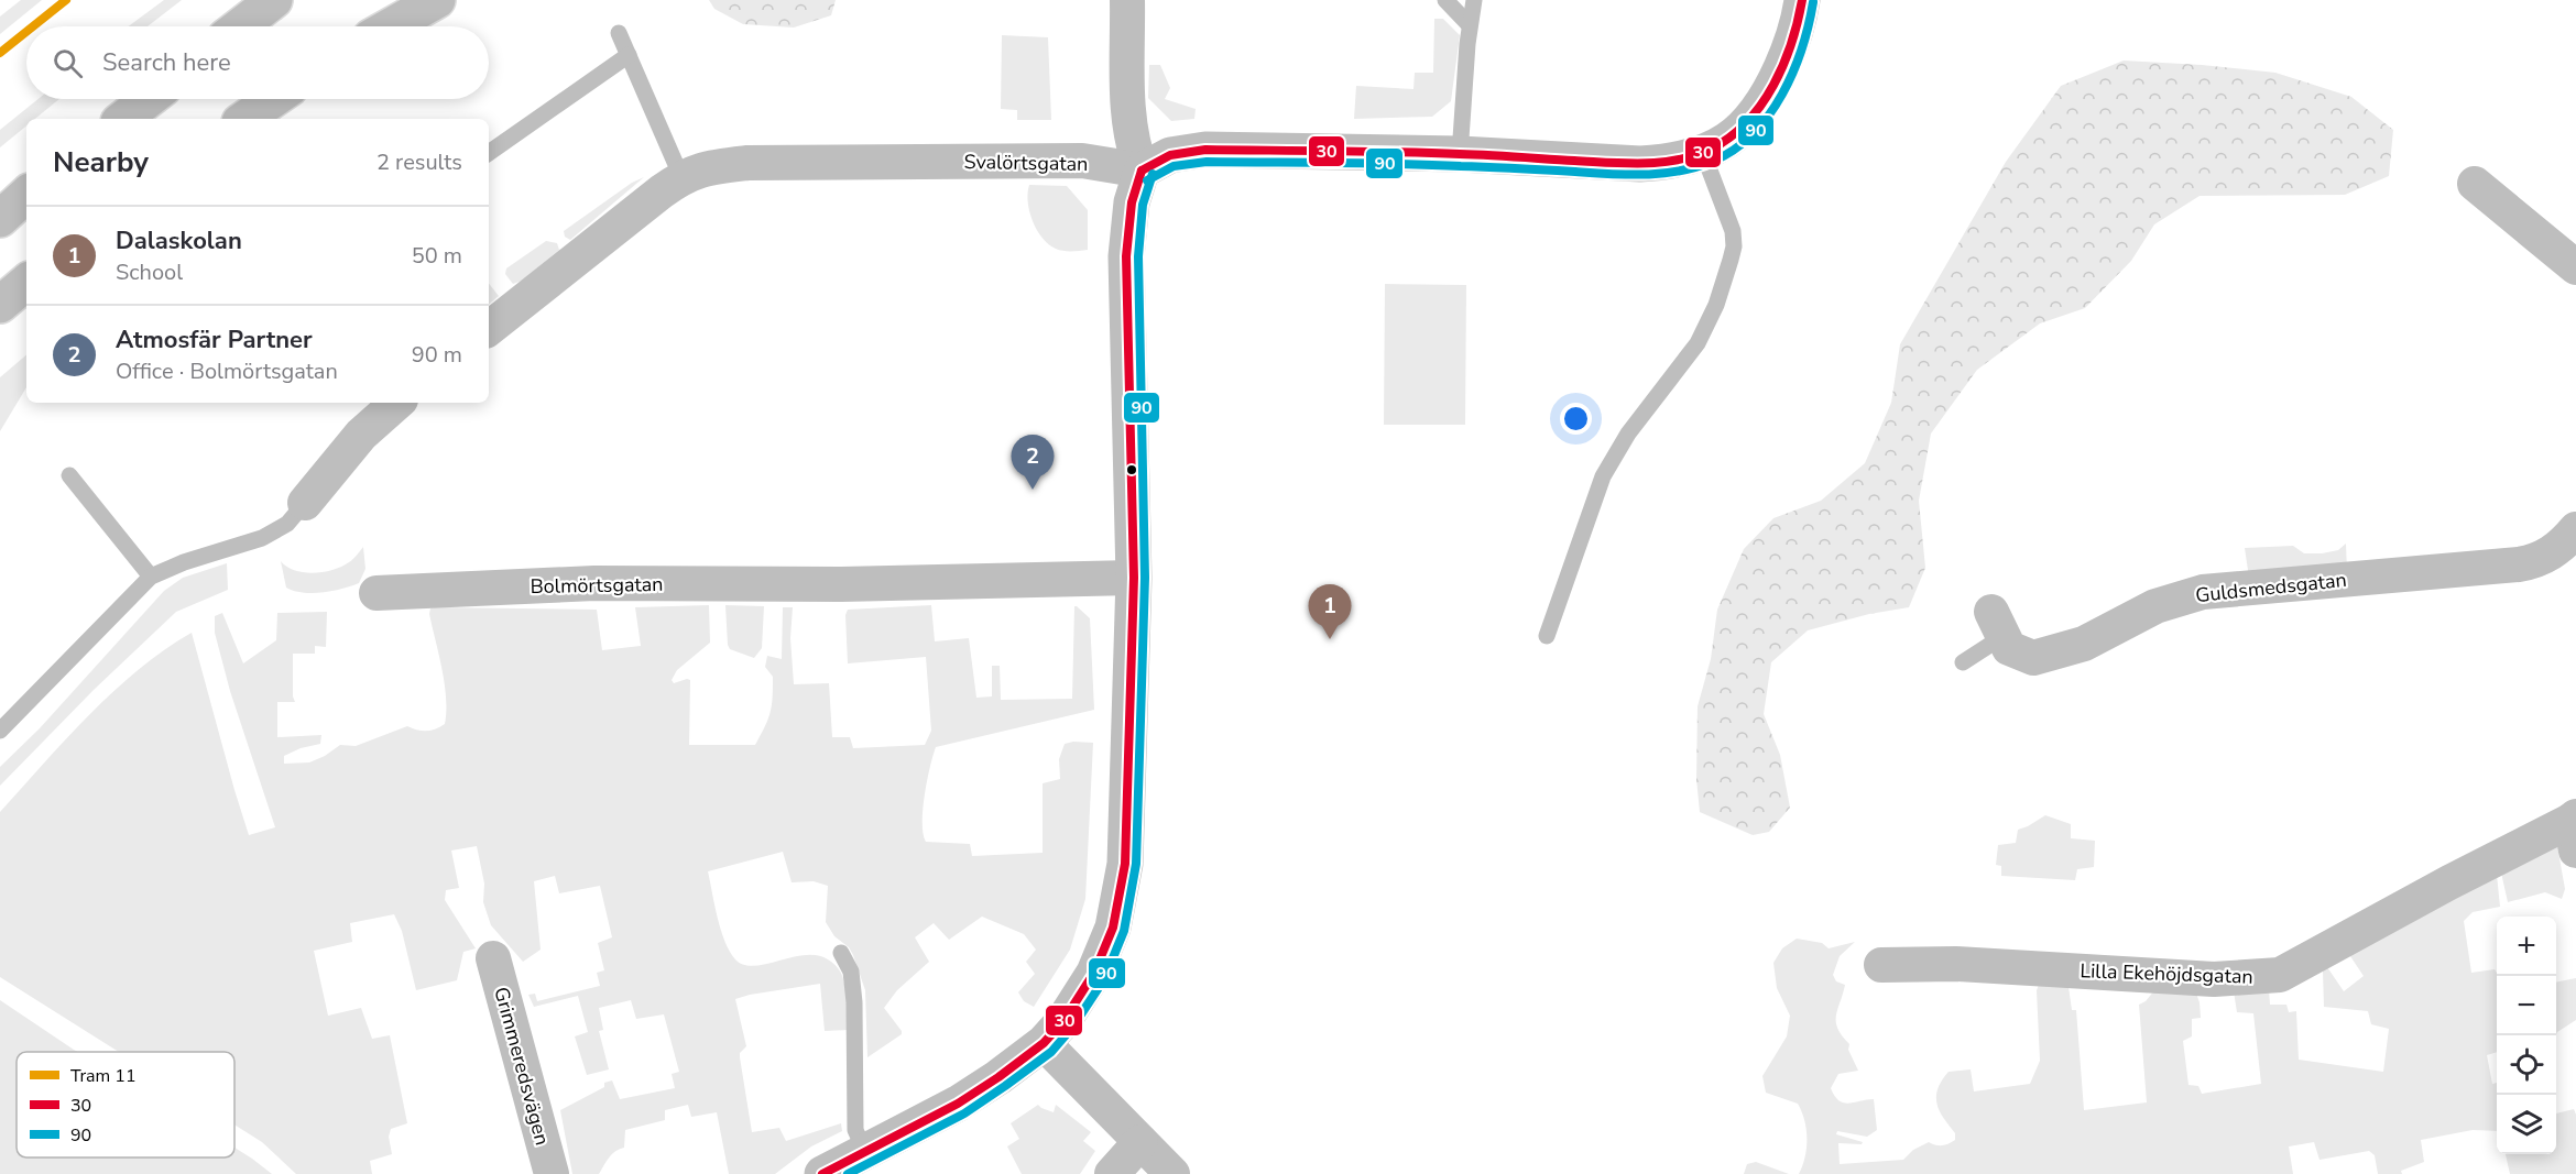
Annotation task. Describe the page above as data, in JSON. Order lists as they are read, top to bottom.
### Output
{
  "streets": {
    "street": [
      "Svalörtsgatan",
      "Bolmörtsgatan",
      "Guldsmedsgatan",
      "Lilla Ekehöjdsgatan",
      "Grimmeredsvägen"
    ]
  },
  "lines": ["tram line 11", "transit line 30", "transit line 90"],
  "legend": ["Tram 11", "30", "90"],
  "page": {
    "search": "Search here",
    "heading": ["Nearby", "2 results"],
    "list": [
      {
        "mark": "1",
        "name": "Dalaskolan",
        "note": "School",
        "value": "50 m"
      },
      {
        "mark": "2",
        "name": "Atmosfär Partner",
        "note": "Office · Bolmörtsgatan",
        "value": "90 m"
      }
    ],
    "pins": ["2", "1"],
    "map_buttons": ["+", "−"]
  }
}
